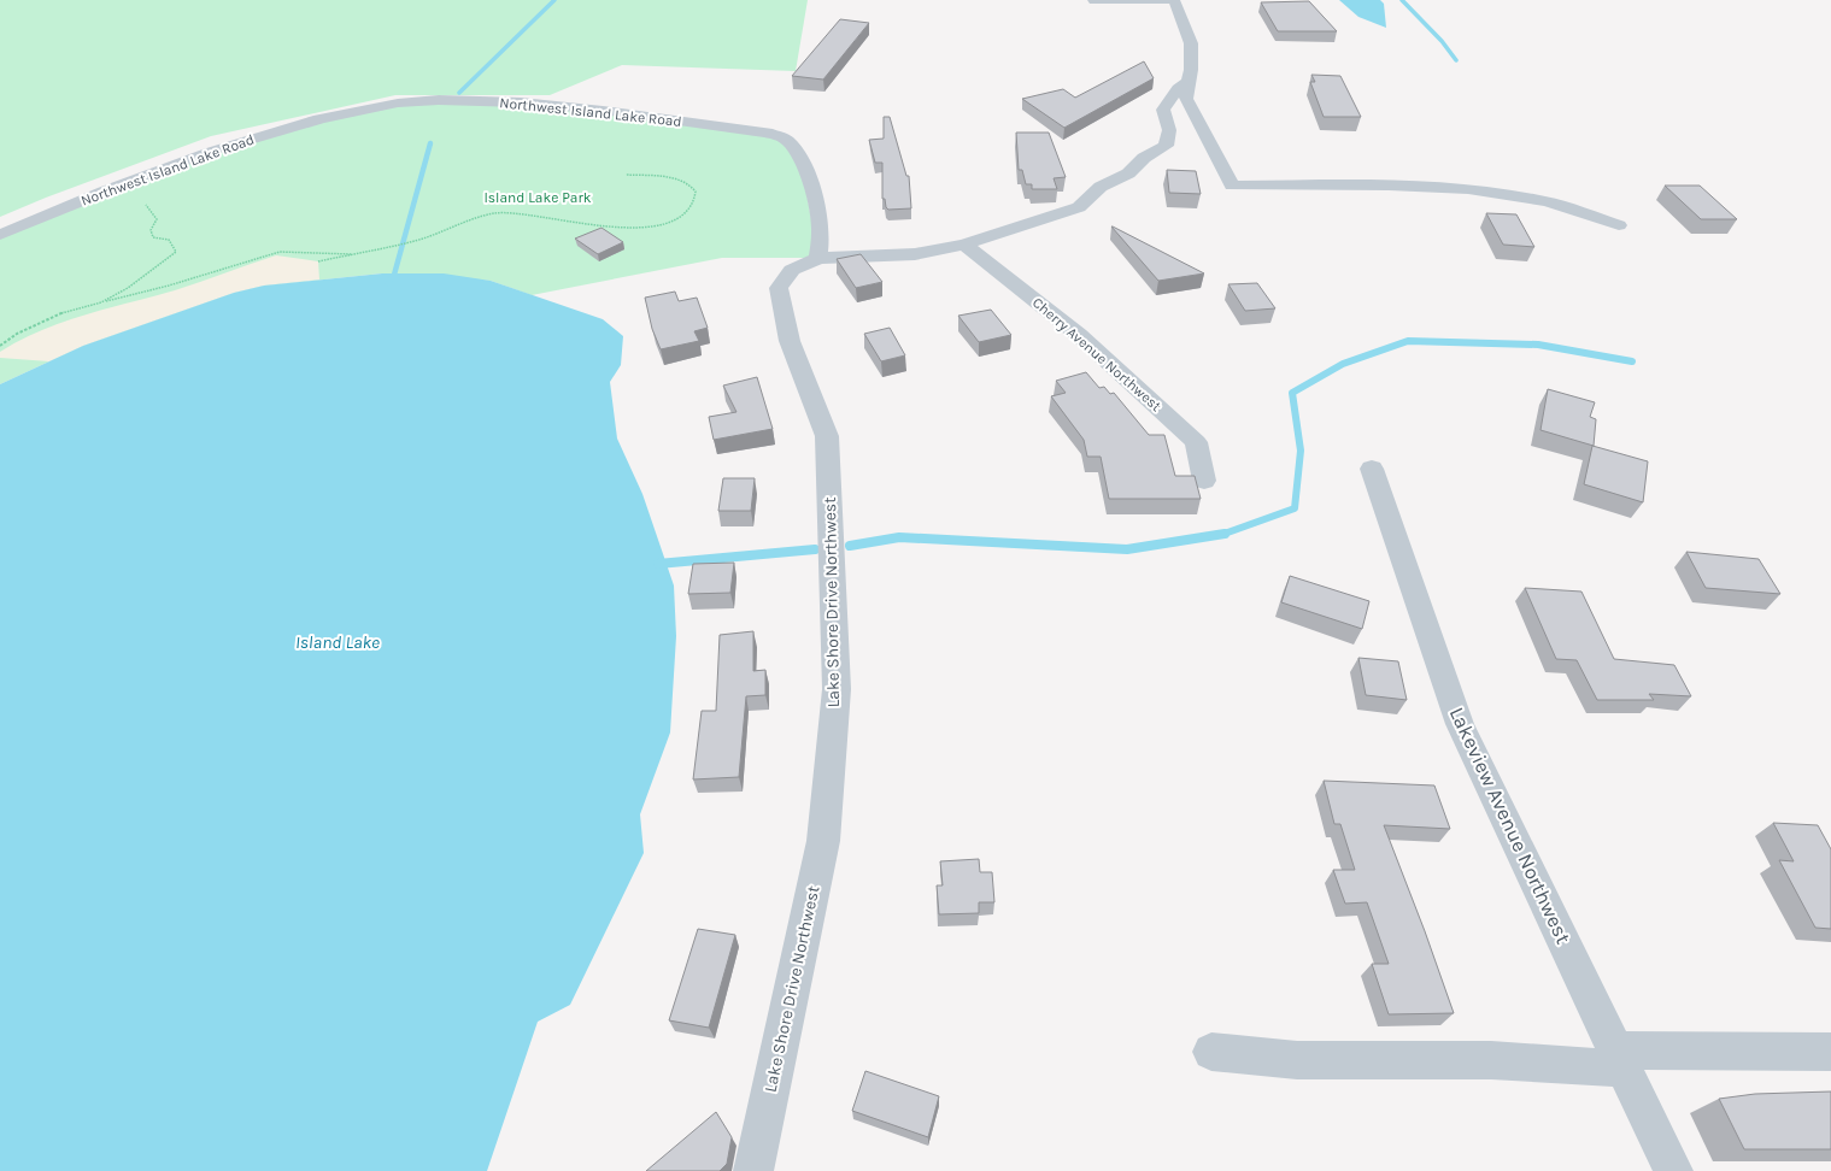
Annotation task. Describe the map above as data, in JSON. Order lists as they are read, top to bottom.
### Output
{
  "streets": {
    "street": [
      "Northwest Island Lake Road",
      "Cherry Avenue Northwest",
      "Lake Shore Drive Northwest",
      "Lakeview Avenue Northwest"
    ]
  },
  "crossings": [
    ["Northwest Island Lake Road", "Lake Shore Drive Northwest"]
  ],
  "water": ["Island Lake"],
  "parks": ["Island Lake Park"]
}
